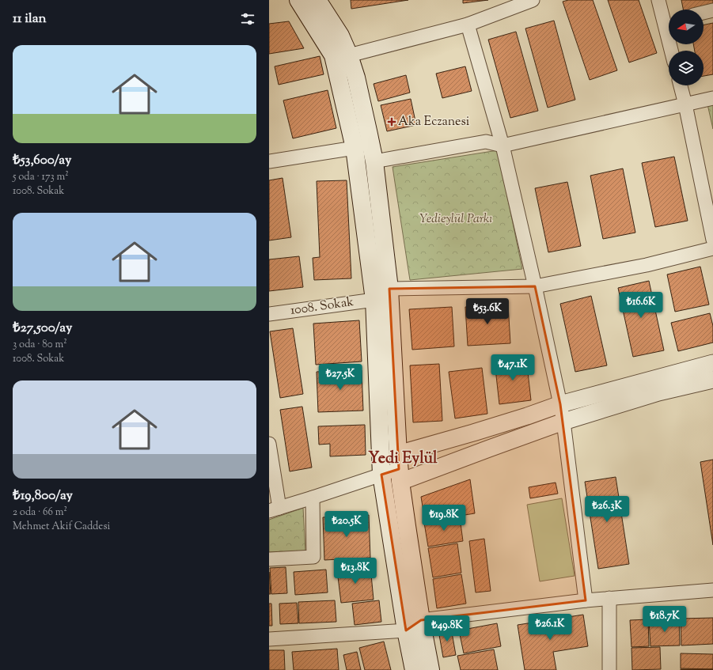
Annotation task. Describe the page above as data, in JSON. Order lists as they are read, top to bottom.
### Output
{
  "streets": {
    "street": ["1008. Sokak"]
  },
  "districts": ["Yedi Eylül"],
  "parks": ["Yedieylül Parkı"],
  "places": {
    "health": ["Aka Eczanesi"]
  },
  "north": "left",
  "page": {
    "heading": "11 ilan",
    "list": [
      {
        "name": "₺53,600/ay",
        "note": "5 oda · 173 m² · 1008. Sokak"
      },
      {
        "name": "₺27,500/ay",
        "note": "3 oda · 80 m² · 1008. Sokak"
      },
      {
        "name": "₺19,800/ay",
        "note": "2 oda · 66 m² · Mehmet Akif Caddesi"
      }
    ],
    "price": [
      "₺16.6K",
      "₺53.6K",
      "₺47.1K",
      "₺27.5K",
      "₺26.3K",
      "₺19.8K",
      "₺20.5K",
      "₺13.8K",
      "₺18.7K",
      "₺26.1K",
      "₺49.8K"
    ]
  }
}
